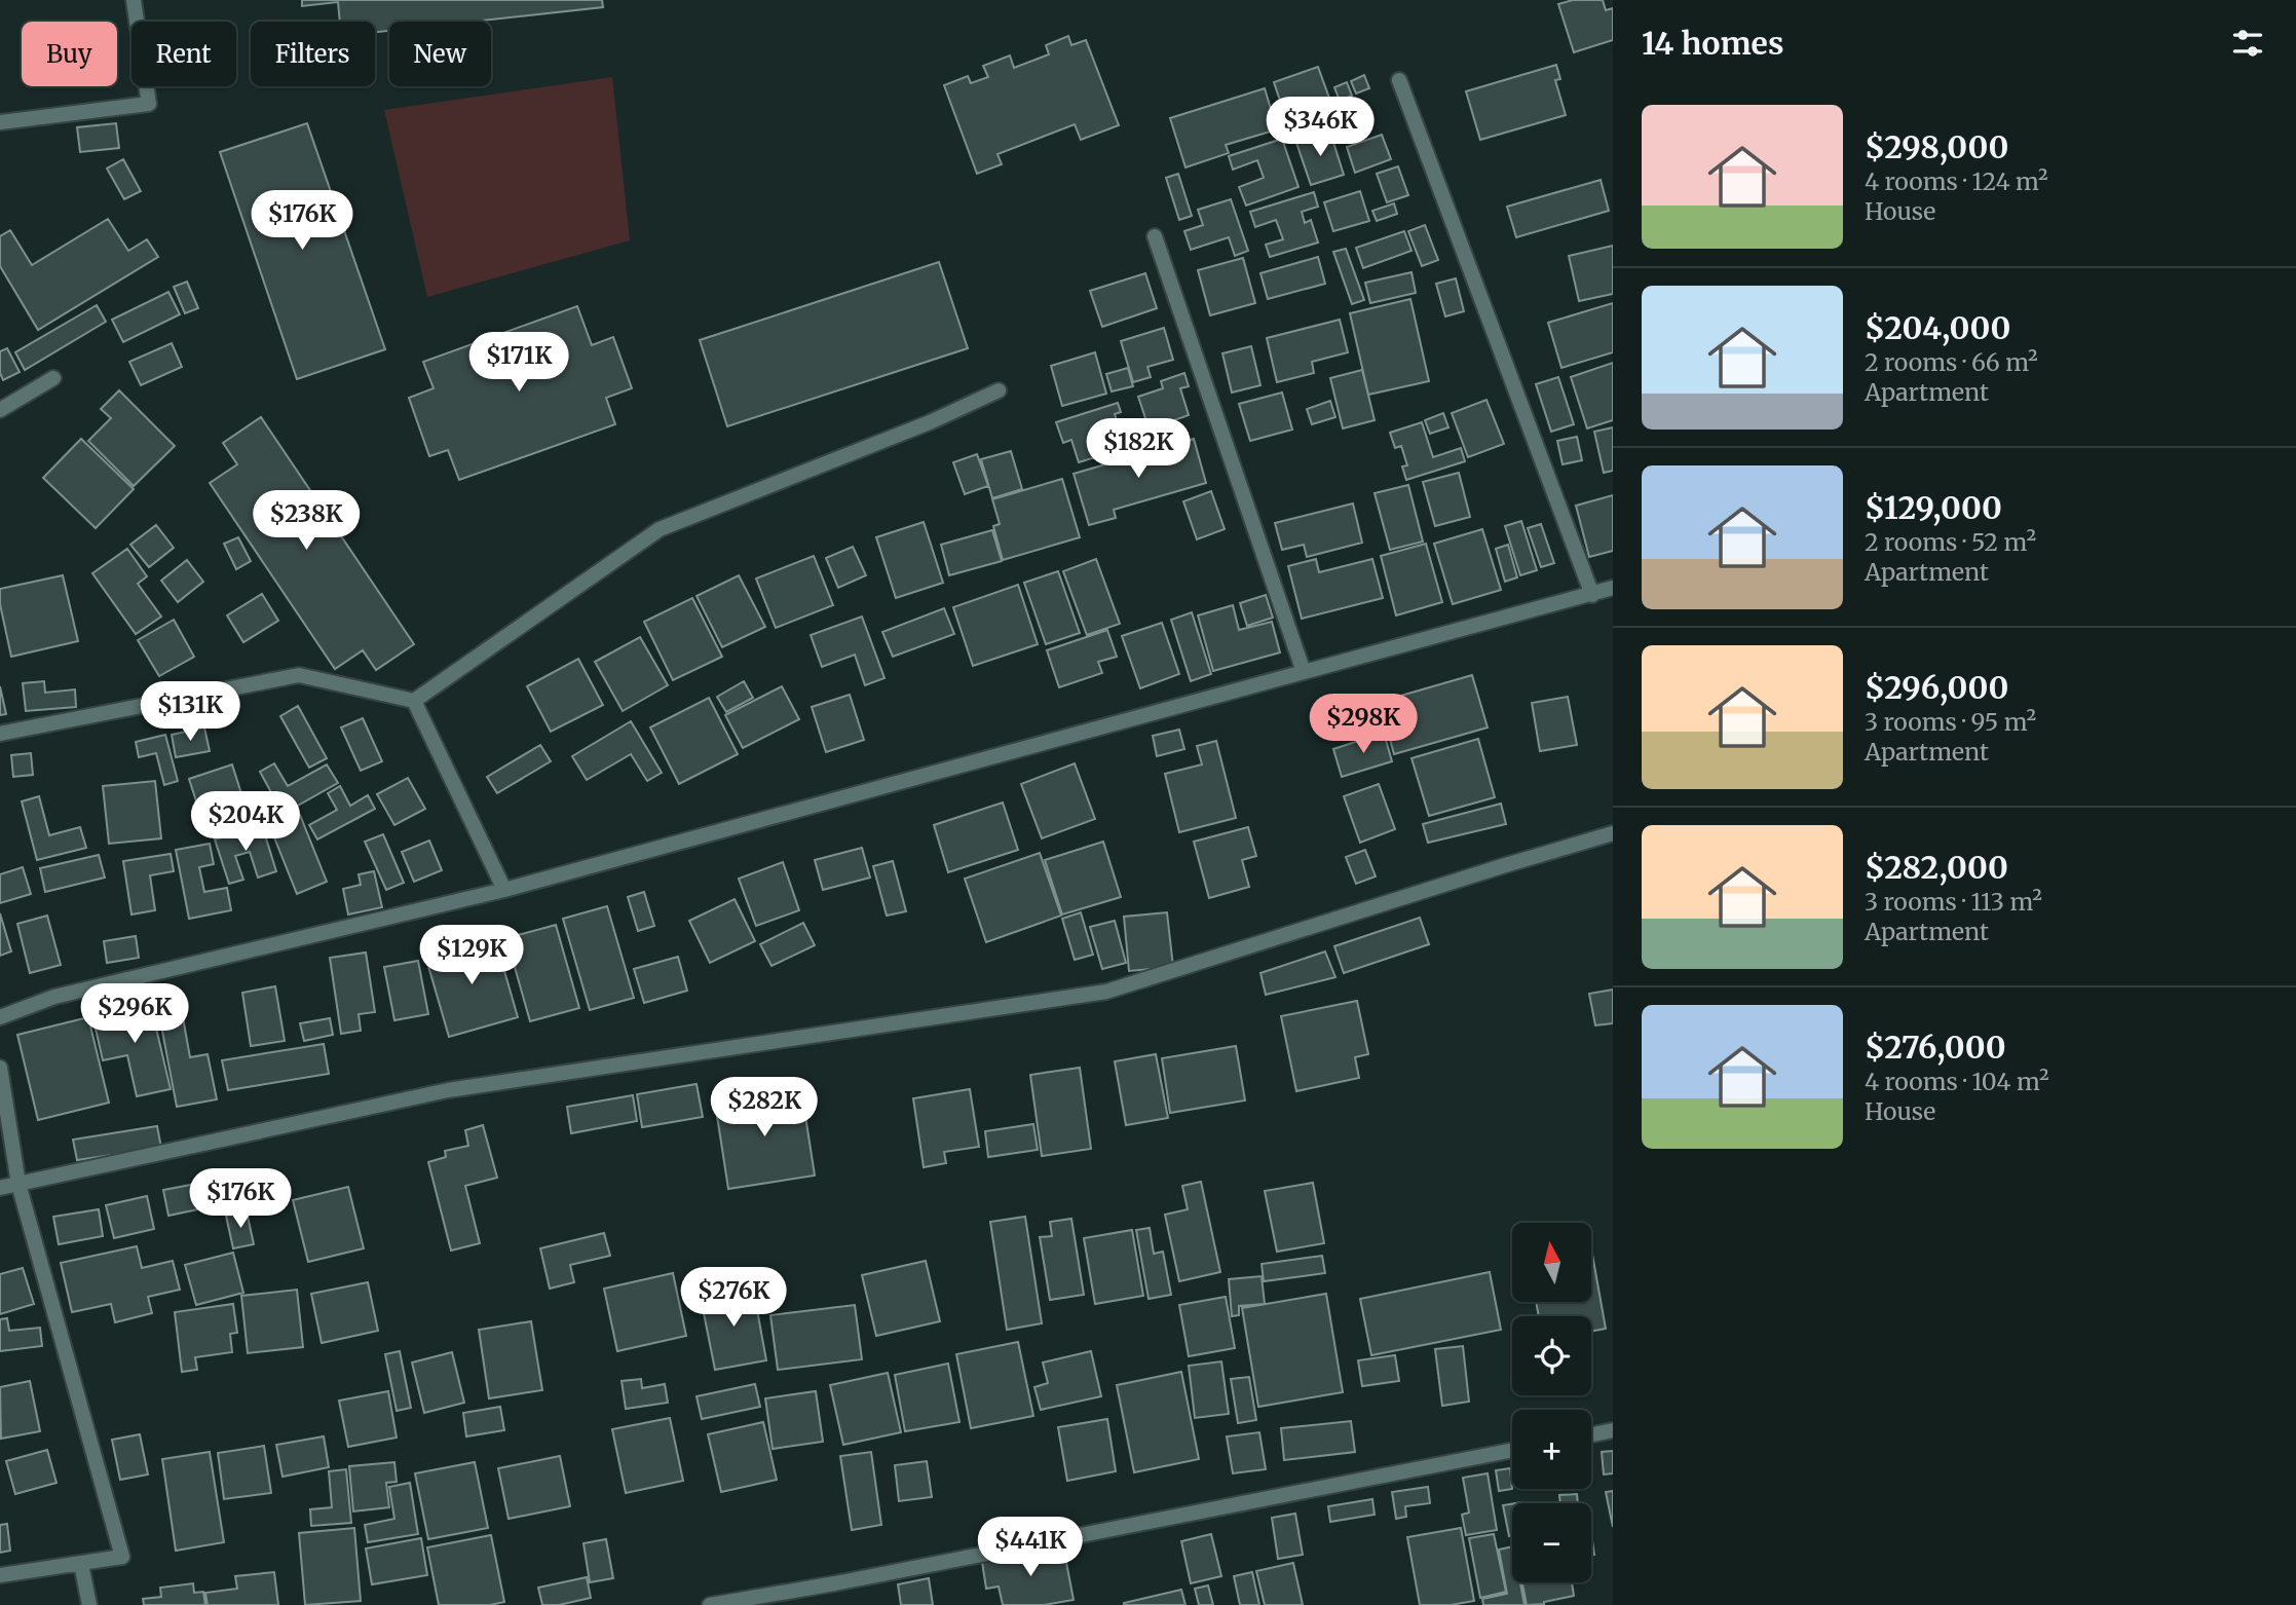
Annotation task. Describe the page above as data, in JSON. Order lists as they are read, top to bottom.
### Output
{
  "north": "top",
  "page": {
    "heading": "14 homes",
    "chip": [
      "Buy",
      "Rent",
      "Filters",
      "New"
    ],
    "list": [
      {
        "name": "$298,000",
        "note": "4 rooms · 124 m² · House"
      },
      {
        "name": "$204,000",
        "note": "2 rooms · 66 m² · Apartment"
      },
      {
        "name": "$129,000",
        "note": "2 rooms · 52 m² · Apartment"
      },
      {
        "name": "$296,000",
        "note": "3 rooms · 95 m² · Apartment"
      },
      {
        "name": "$282,000",
        "note": "3 rooms · 113 m² · Apartment"
      },
      {
        "name": "$276,000",
        "note": "4 rooms · 104 m² · House"
      }
    ],
    "price": [
      "$346K",
      "$176K",
      "$171K",
      "$182K",
      "$238K",
      "$131K",
      "$298K",
      "$204K",
      "$129K",
      "$296K",
      "$282K",
      "$176K",
      "$276K",
      "$441K"
    ],
    "map_buttons": ["+", "−"]
  }
}
